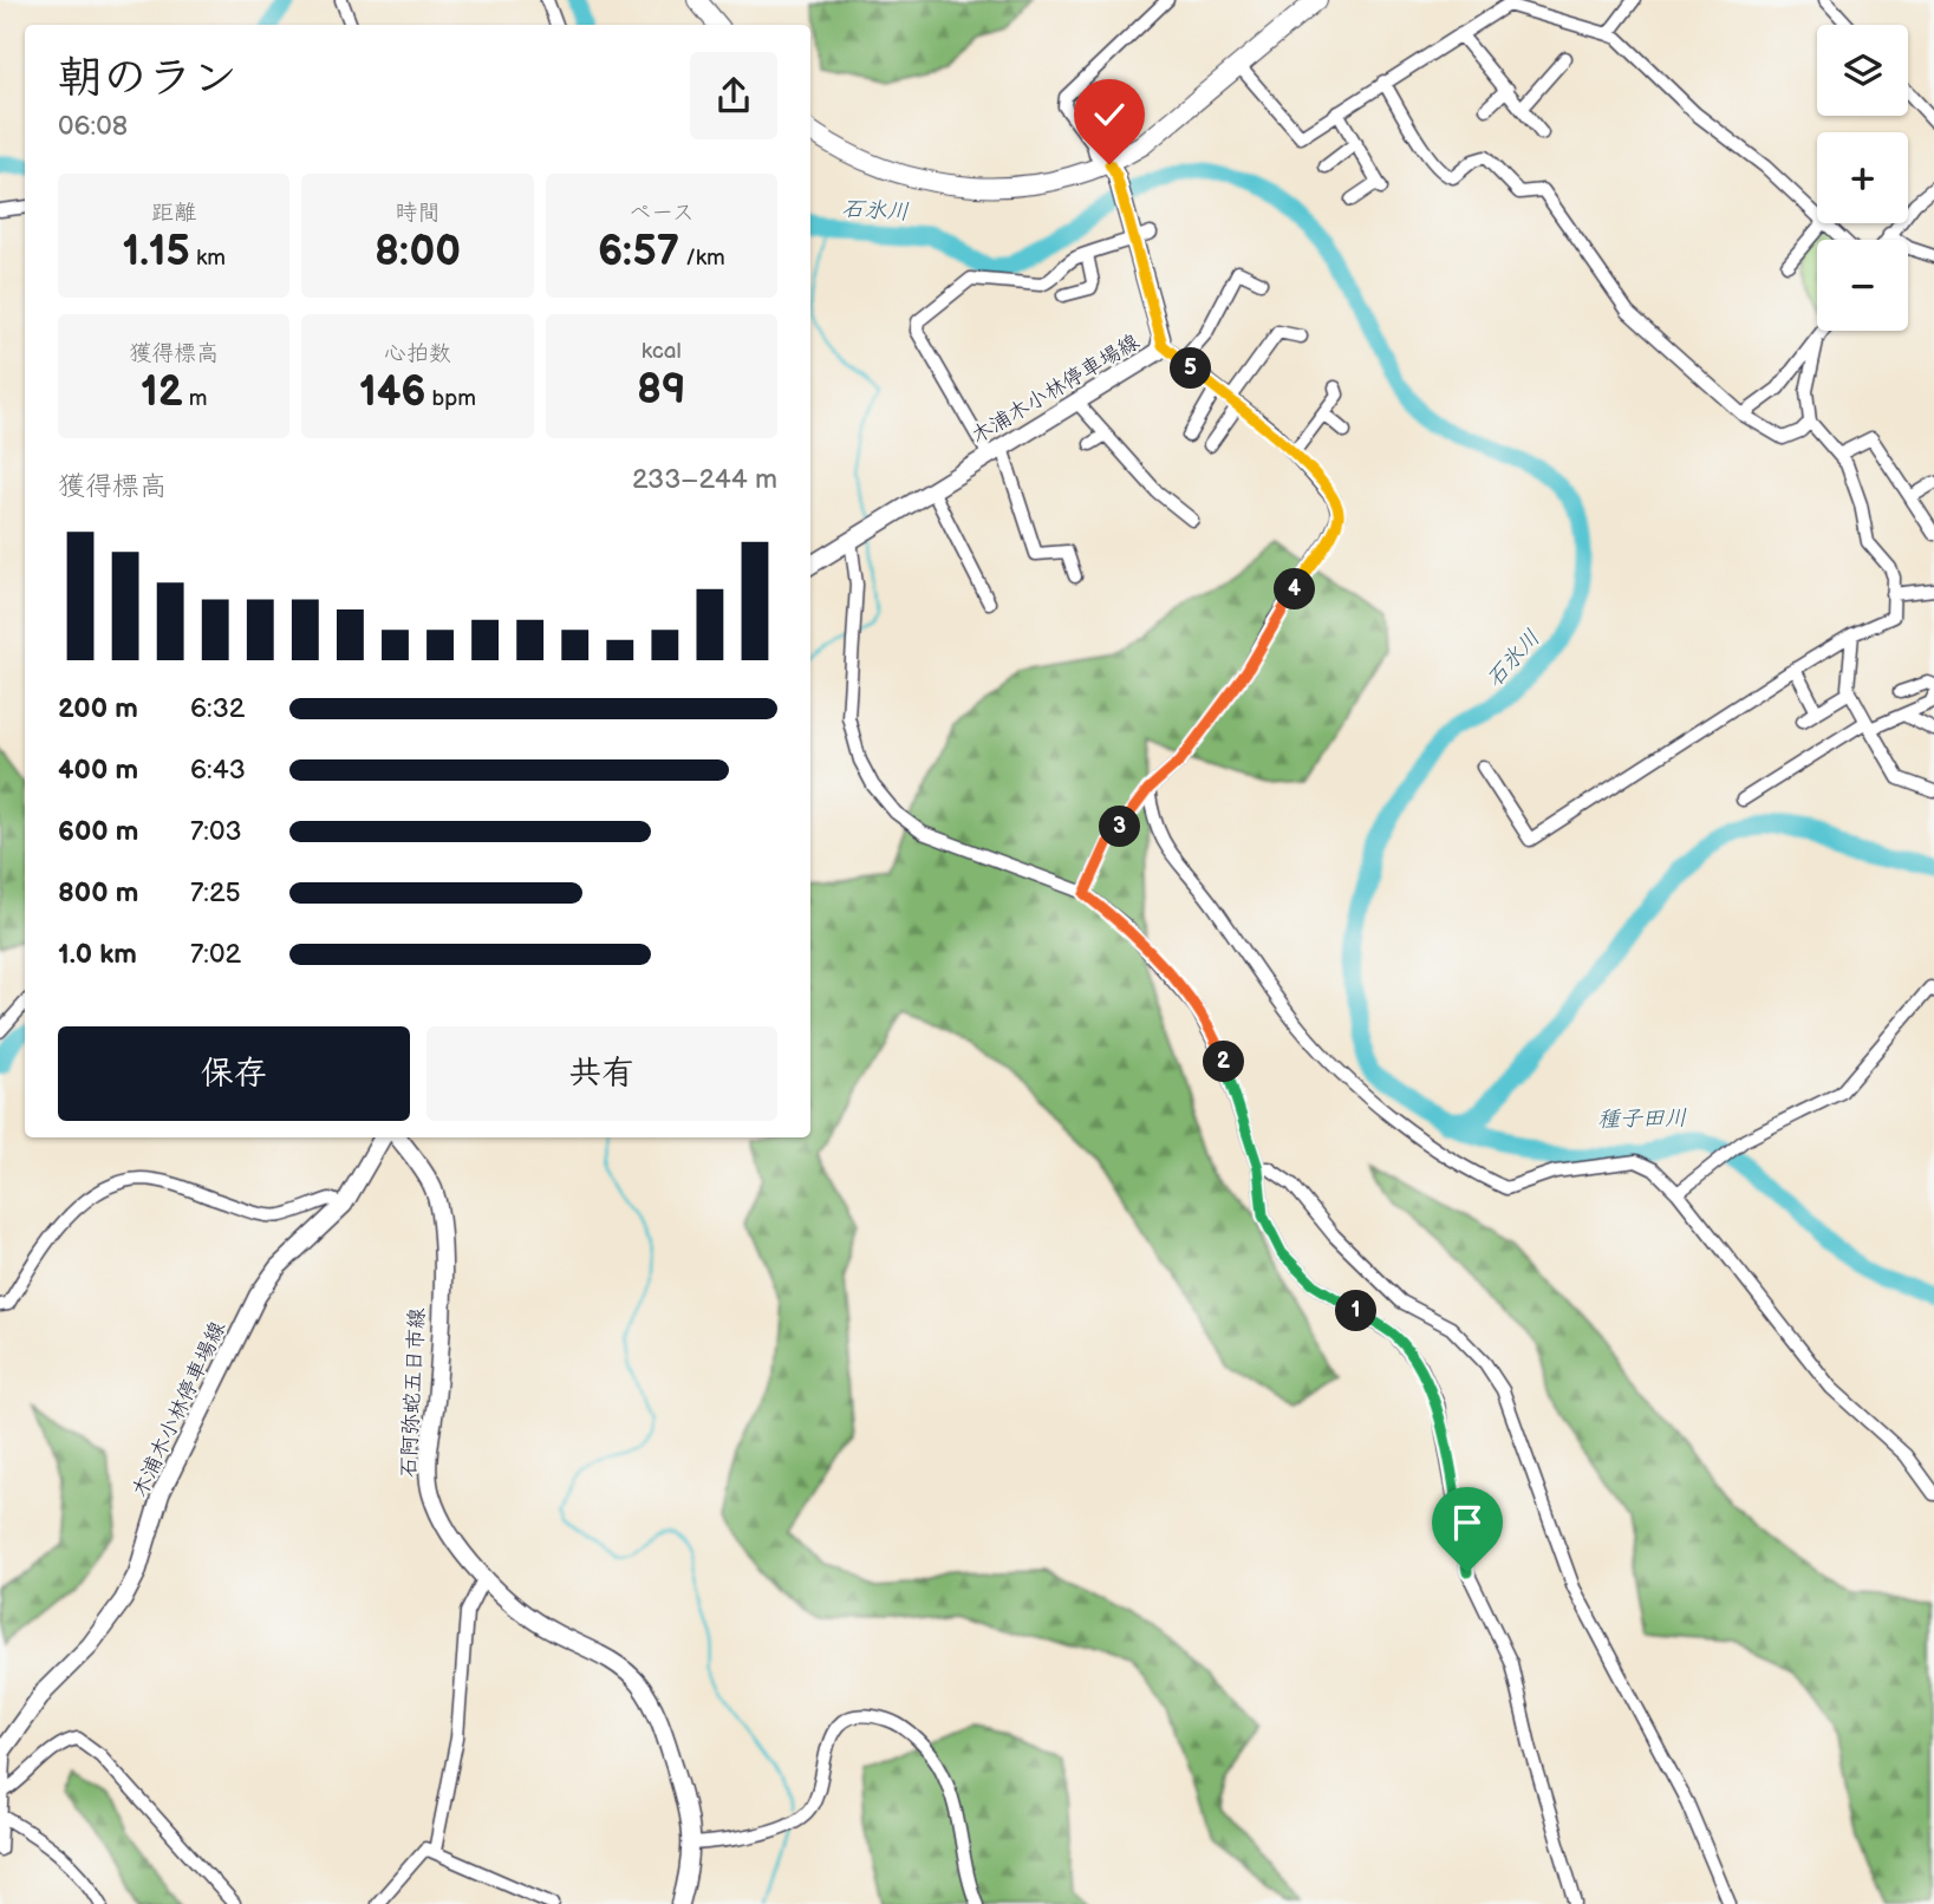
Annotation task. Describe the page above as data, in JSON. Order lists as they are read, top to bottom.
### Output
{
  "streets": {
    "main road": ["木浦木小林停車場線", "石阿弥蛇五日市線"]
  },
  "water": ["石氷川", "種子田川"],
  "page": {
    "map_buttons": ["+", "−"],
    "heading": ["朝のラン", "06:08"],
    "stats": [
      ["距離", "1.15 km"],
      ["時間", "8:00"],
      ["ペース", "6:57 /km"],
      ["獲得標高", "12 m"],
      ["心拍数", "146 bpm"],
      ["kcal", "89"]
    ],
    "pins": [
      "5",
      "4",
      "3",
      "2",
      "1"
    ],
    "chart": ["獲得標高", "233–244 m"],
    "list": [
      {
        "name": "200 m",
        "note": "6:32"
      },
      {
        "name": "400 m",
        "note": "6:43"
      },
      {
        "name": "600 m",
        "note": "7:03"
      },
      {
        "name": "800 m",
        "note": "7:25"
      },
      {
        "name": "1.0 km",
        "note": "7:02"
      }
    ],
    "buttons": ["保存", "共有"]
  }
}
